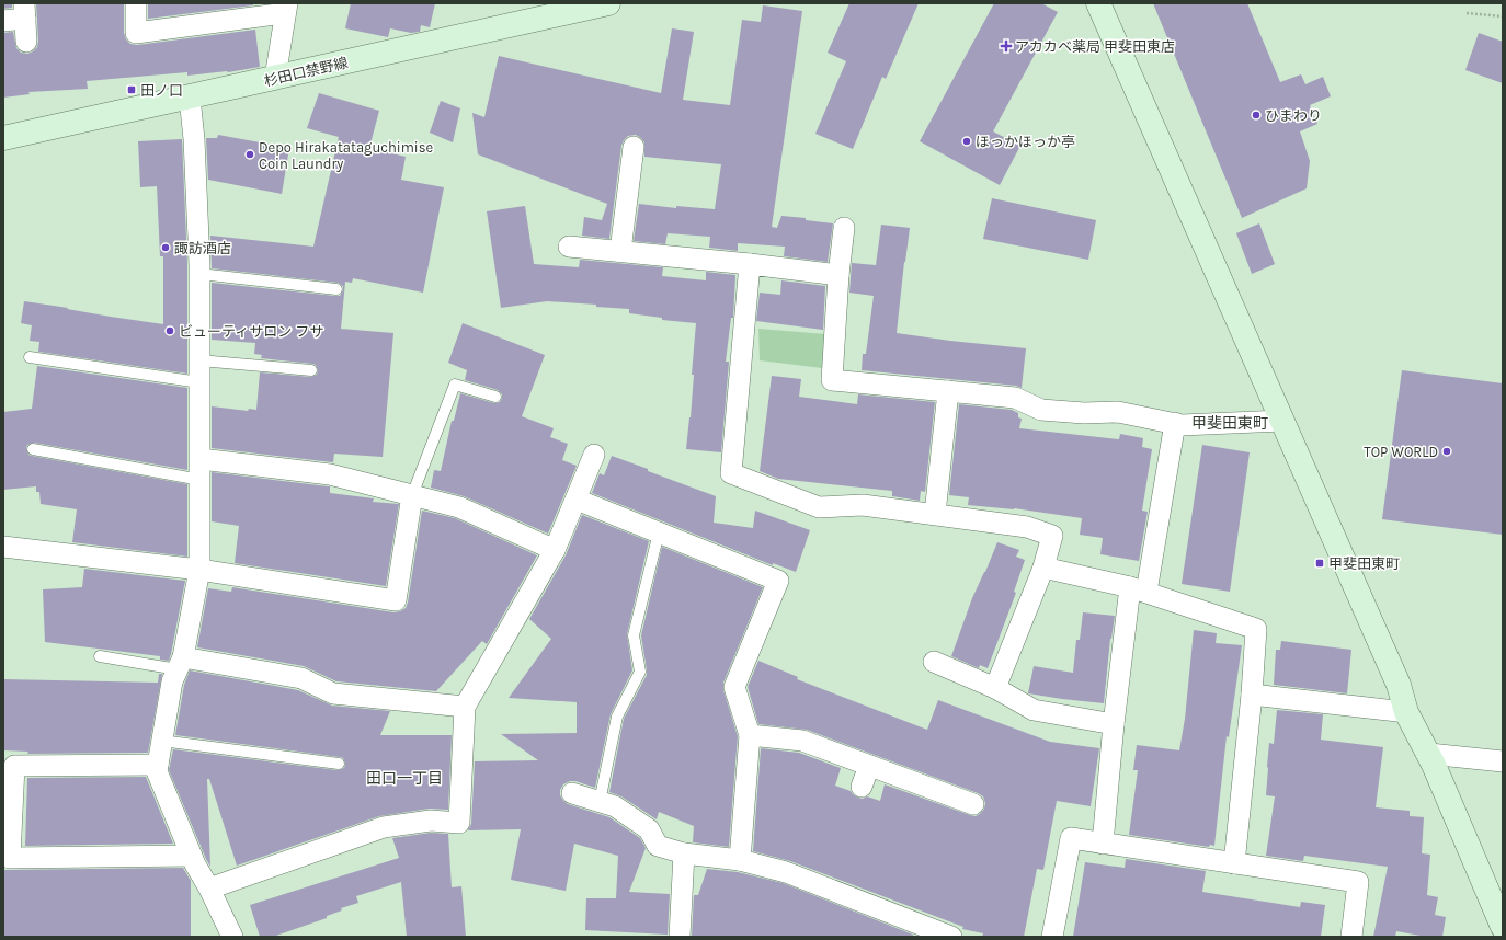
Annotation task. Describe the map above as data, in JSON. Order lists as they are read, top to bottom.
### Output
{
  "streets": {
    "street": ["杉田口禁野線"]
  },
  "districts": ["甲斐田東町", "田口一丁目"],
  "places": {
    "health": ["アカカベ薬局 甲斐田東店"],
    "transit": ["田ノ口", "甲斐田東町"],
    "other": [
      "ひまわり",
      "ほっかほっか亭",
      "Depo Hirakatataguchimise Coin Laundry",
      "諏訪酒店",
      "ビューティサロン フサ",
      "TOP WORLD"
    ]
  }
}
